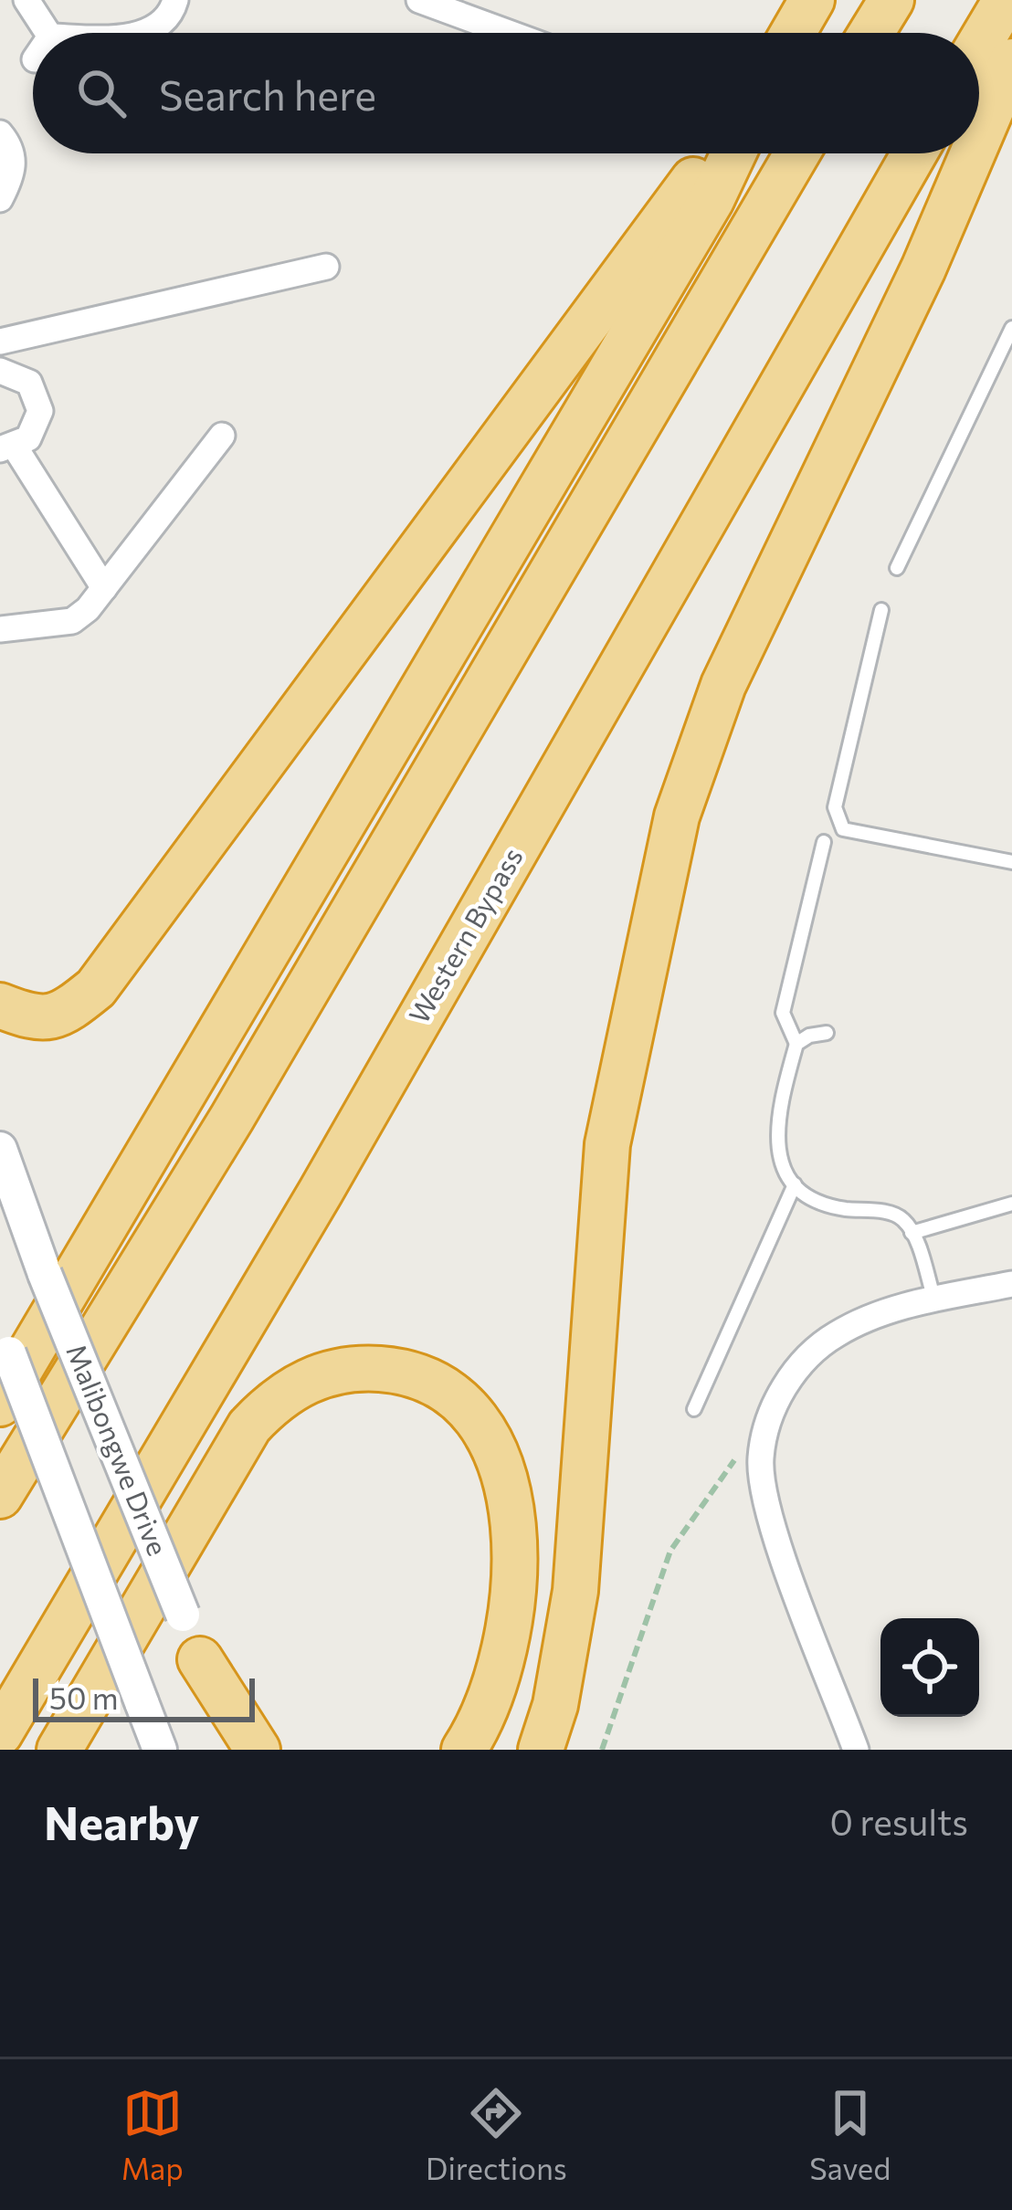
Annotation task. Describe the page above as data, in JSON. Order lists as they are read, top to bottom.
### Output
{
  "streets": {
    "highway": ["Western Bypass"],
    "main road": ["Malibongwe Drive"]
  },
  "scale_bar": "50 m",
  "page": {
    "search": "Search here",
    "scale": "50 m",
    "heading": ["Nearby", "0 results"],
    "nav": ["Map", "Directions", "Saved"]
  }
}
